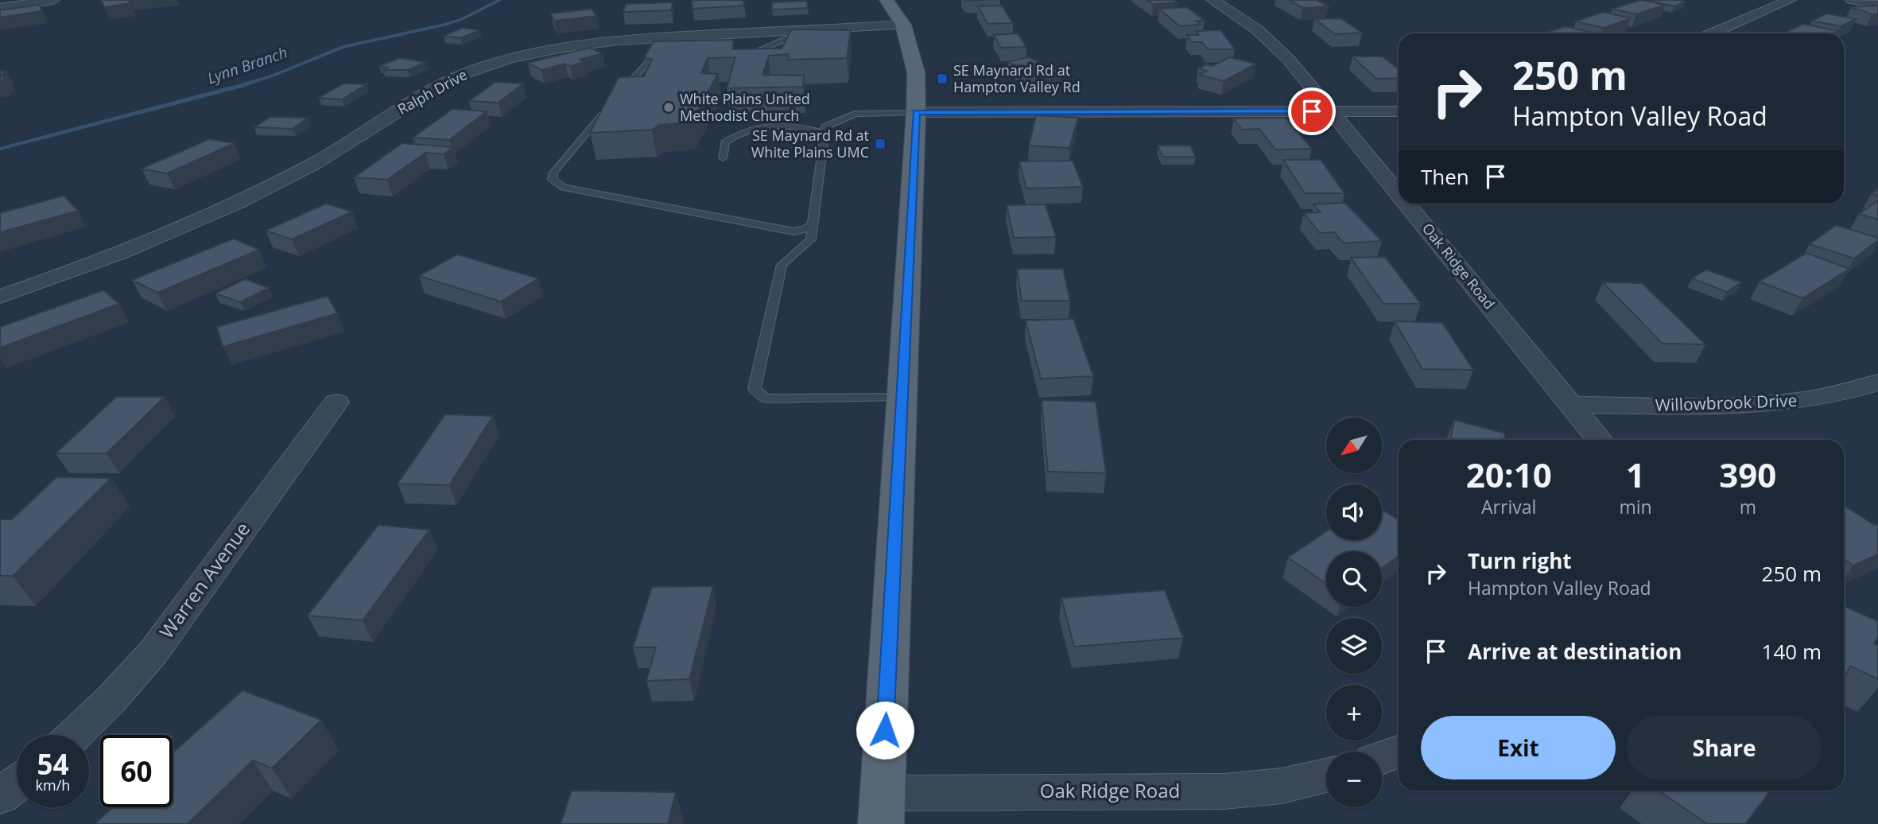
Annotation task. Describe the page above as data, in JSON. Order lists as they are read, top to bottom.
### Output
{
  "streets": {
    "street": [
      "Ralph Drive",
      "Oak Ridge Road",
      "Willowbrook Drive",
      "Warren Avenue"
    ]
  },
  "crossings": [
    ["Oak Ridge Road", "Willowbrook Drive"]
  ],
  "water": ["Lynn Branch"],
  "places": {
    "transit": ["SE Maynard Rd at Hampton Valley Rd", "SE Maynard Rd at White Plains UMC"],
    "other": ["White Plains United Methodist Church"]
  },
  "north": "bottom left",
  "page": {
    "turn": ["250 m", "Hampton Valley Road"],
    "then": "Then",
    "map_buttons": ["+", "−"],
    "eta": [
      "20:10",
      "Arrival",
      "1",
      "min",
      "390",
      "m"
    ],
    "list": [
      {
        "name": "Turn right",
        "note": "Hampton Valley Road",
        "value": "250 m"
      },
      {
        "name": "Arrive at destination",
        "value": "140 m"
      }
    ],
    "buttons": ["Exit", "Share"],
    "speed": "54 km/h",
    "limit": "60"
  }
}
